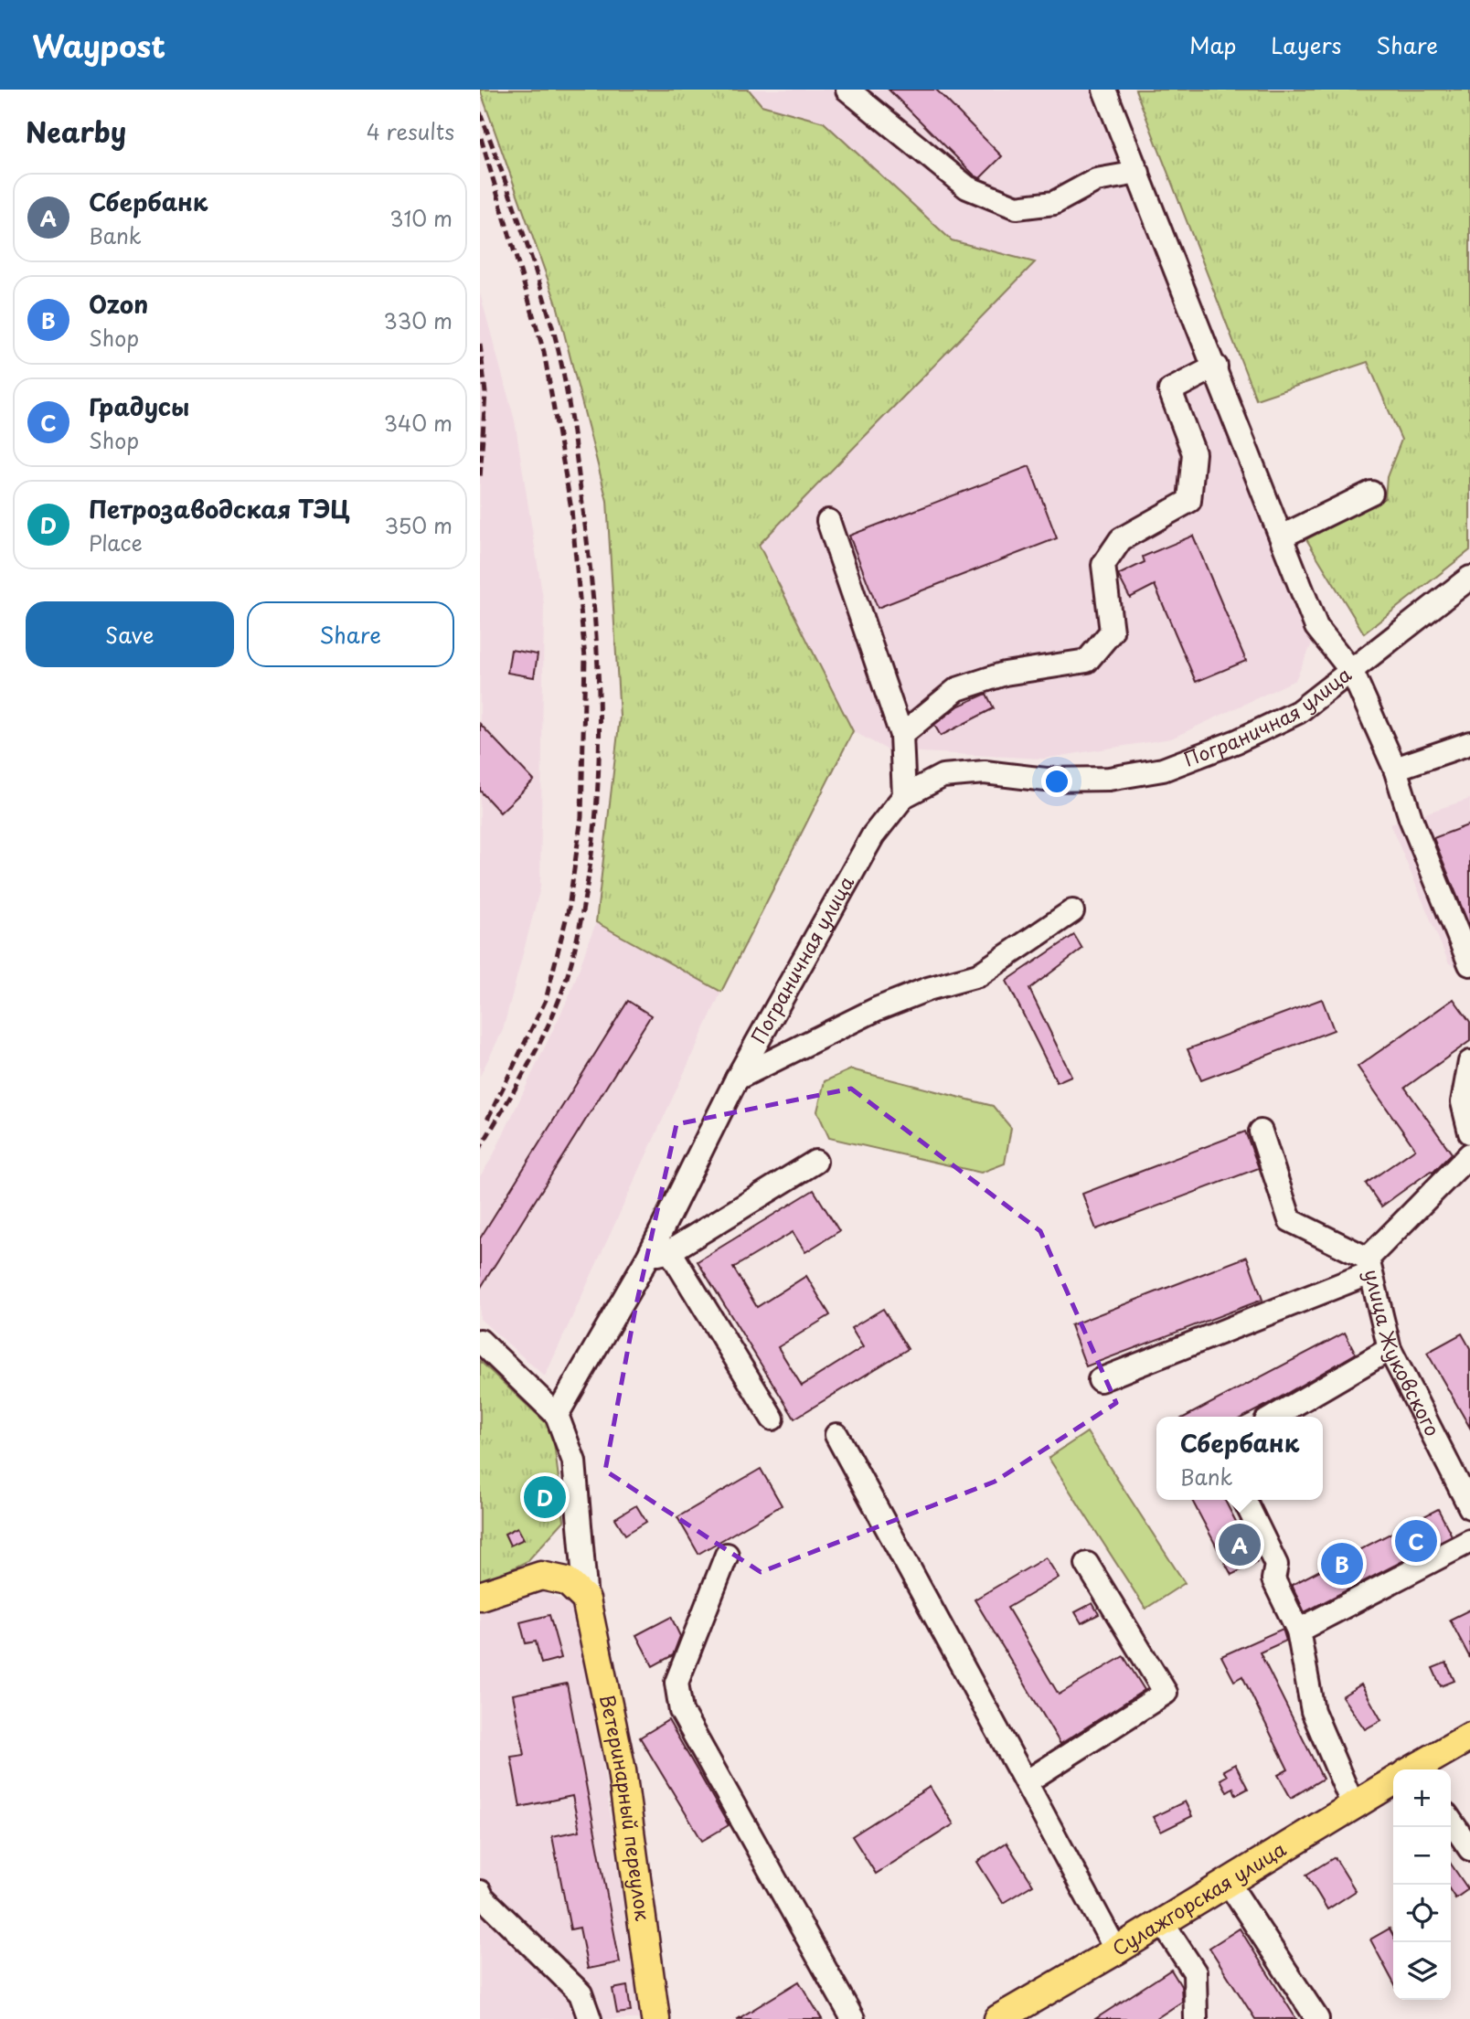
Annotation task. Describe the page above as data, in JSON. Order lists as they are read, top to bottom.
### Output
{
  "streets": {
    "main road": ["Ветеринарный переулок", "Сулажгорская улица"],
    "street": ["Пограничная улица", "улица Жуковского"]
  },
  "page": {
    "header": "Waypost",
    "nav": ["Map", "Layers", "Share"],
    "heading": ["Nearby", "4 results"],
    "list": [
      {
        "mark": "A",
        "name": "Сбербанк",
        "note": "Bank",
        "value": "310 m"
      },
      {
        "mark": "B",
        "name": "Ozon",
        "note": "Shop",
        "value": "330 m"
      },
      {
        "mark": "C",
        "name": "Градусы",
        "note": "Shop",
        "value": "340 m"
      },
      {
        "mark": "D",
        "name": "Петрозаводская ТЭЦ",
        "note": "Place",
        "value": "350 m"
      }
    ],
    "buttons": ["Save", "Share"],
    "popup": ["Сбербанк", "Bank"],
    "pins": [
      "D",
      "C",
      "A",
      "B"
    ],
    "map_buttons": ["+", "−"]
  }
}
